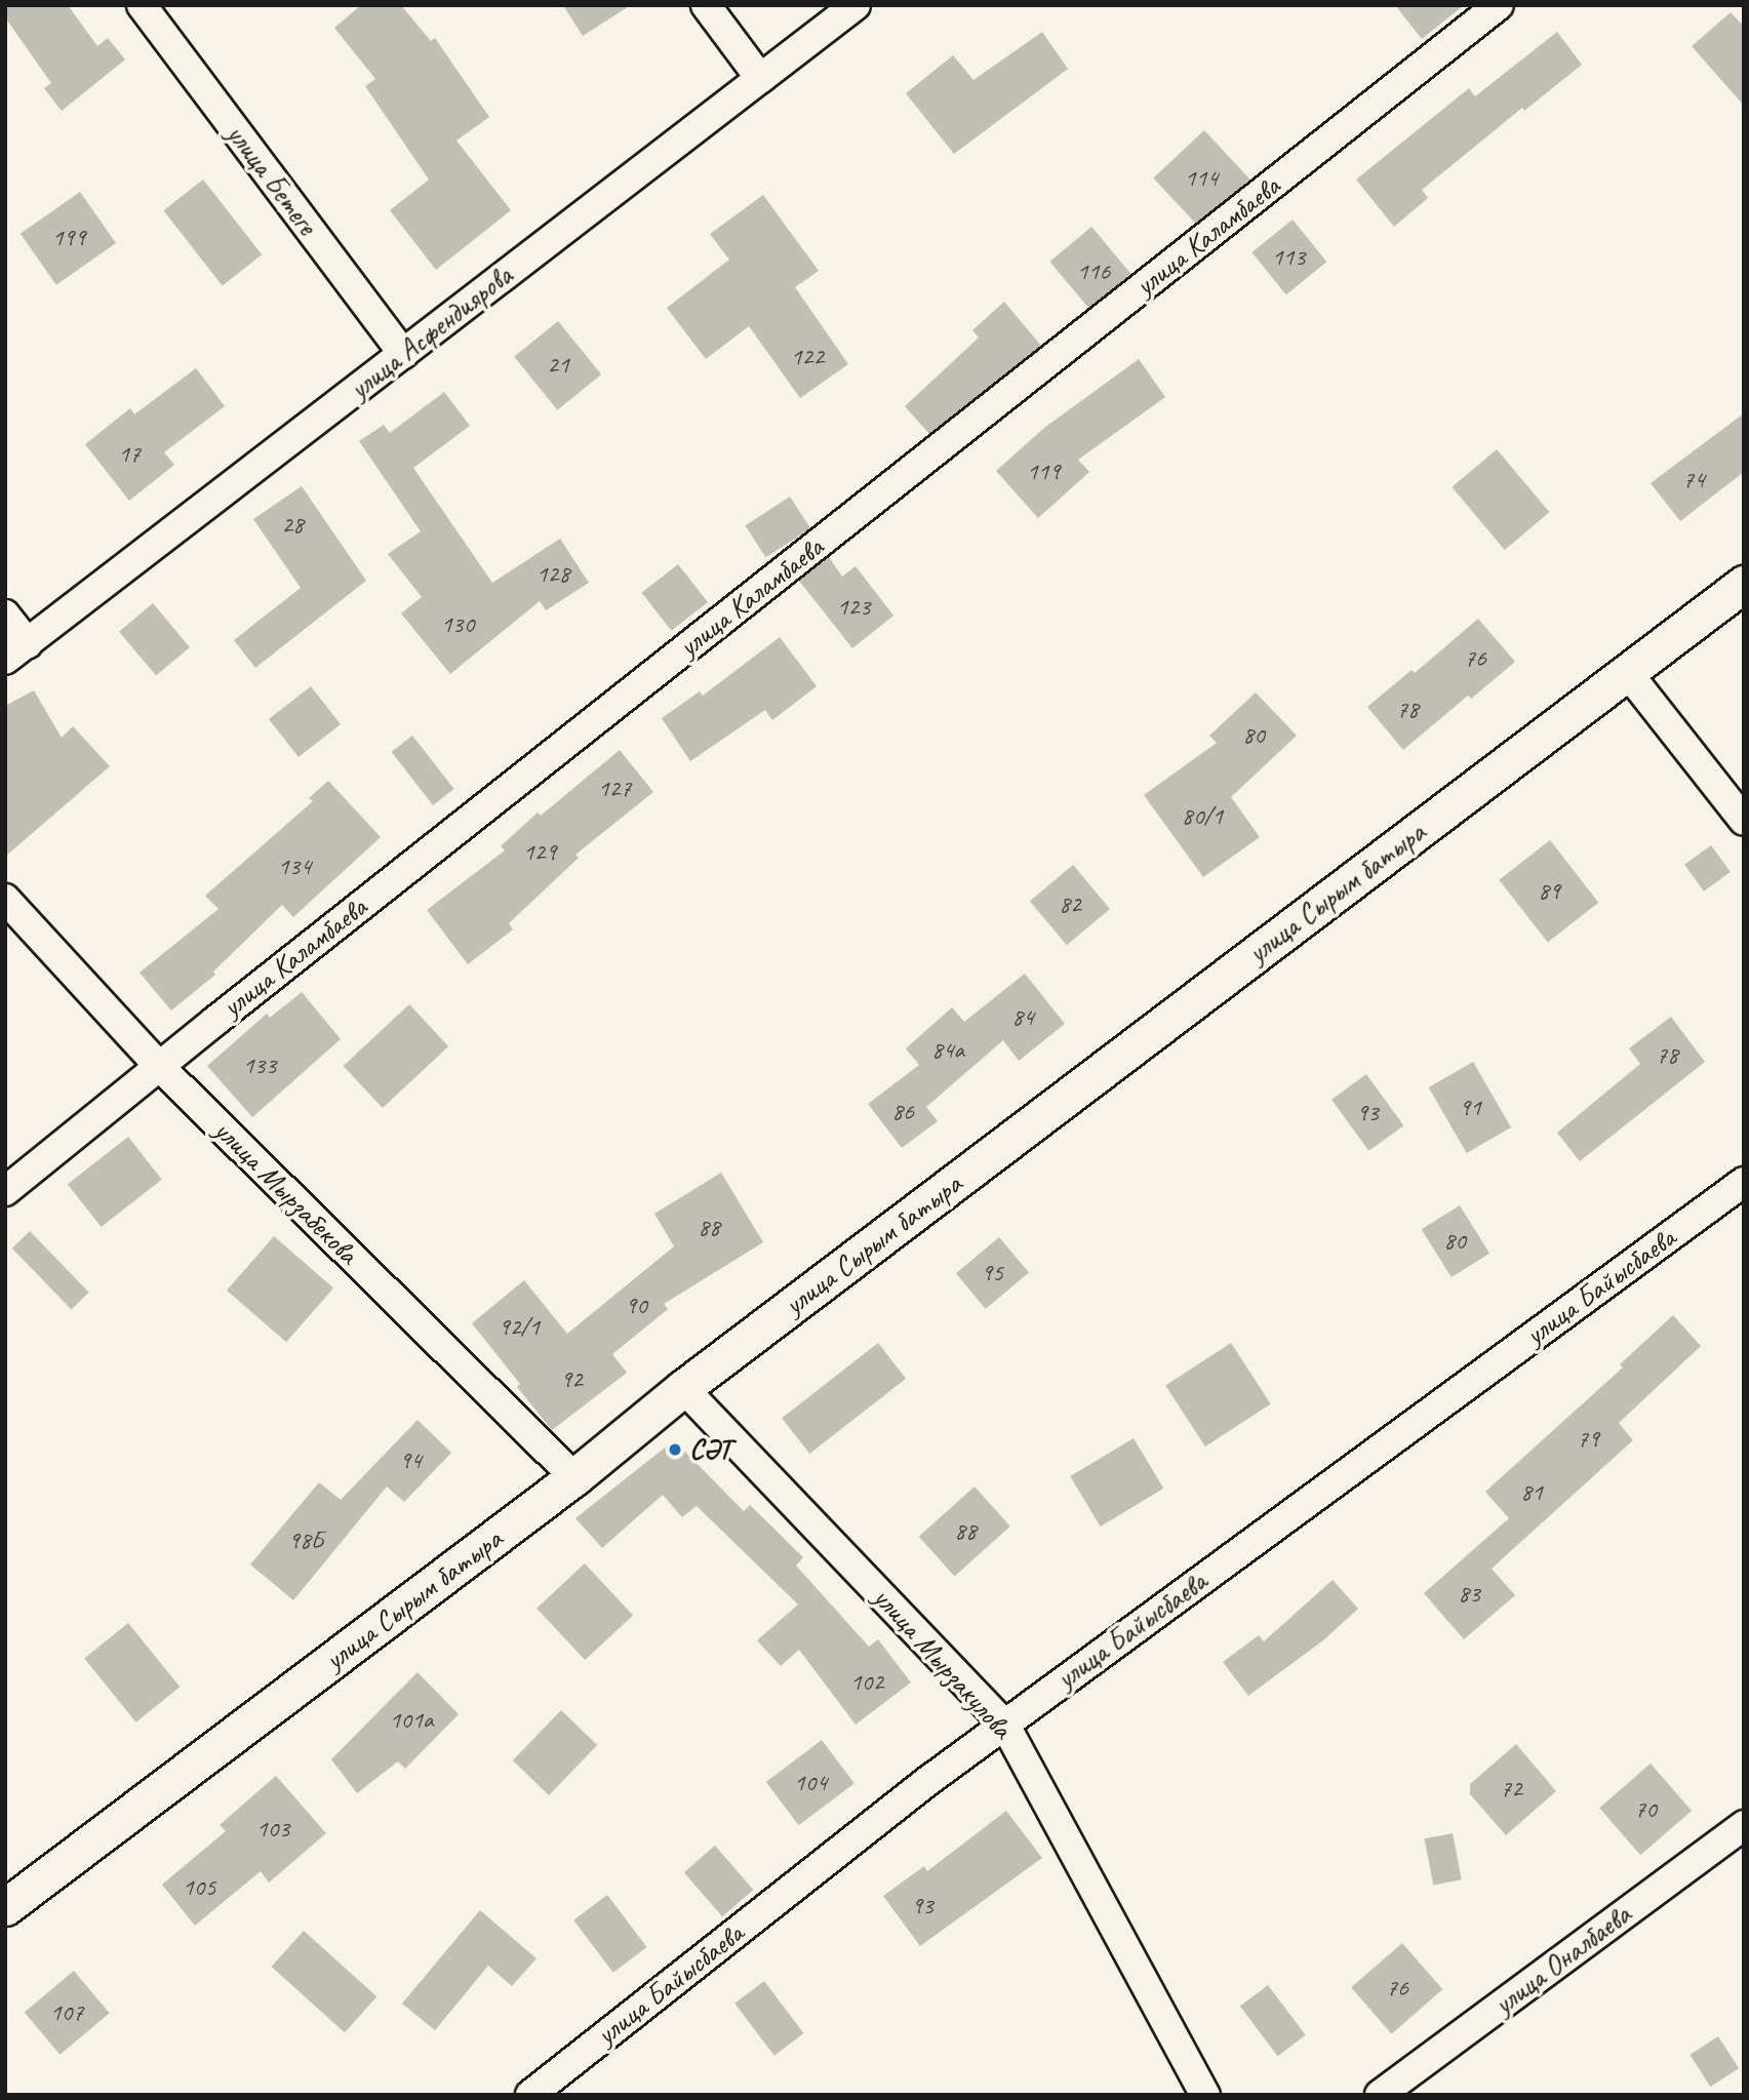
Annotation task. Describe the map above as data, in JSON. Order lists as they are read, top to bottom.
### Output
{
  "streets": {
    "street": [
      "улица Бетеге",
      "улица Каламбаева",
      "улица Асфендиярова",
      "улица Сырым батыра",
      "улица Мырзабекова",
      "улица Байысбаева",
      "улица Мырзакулова",
      "улица Оналбаева"
    ]
  },
  "crossings": [
    ["улица Бетеге", "улица Асфендиярова"],
    ["улица Каламбаева", "улица Мырзабекова"],
    ["улица Сырым батыра", "улица Мырзабекова"],
    ["улица Сырым батыра", "улица Мырзакулова"],
    ["улица Байысбаева", "улица Мырзакулова"]
  ],
  "places": ["СƏТ"],
  "house_numbers": [
    "114",
    "199",
    "113",
    "116",
    "122",
    "21",
    "17",
    "119",
    "74",
    "28",
    "128",
    "123",
    "130",
    "76",
    "78",
    "80",
    "127",
    "80/1",
    "129",
    "134",
    "89",
    "82",
    "84",
    "84а",
    "78",
    "133",
    "91",
    "86",
    "93",
    "88",
    "80",
    "95",
    "90",
    "92/1",
    "92",
    "79",
    "94",
    "81",
    "88",
    "98Б",
    "83",
    "102",
    "101а",
    "104",
    "72",
    "70",
    "103",
    "105",
    "93",
    "76",
    "107"
  ]
}
